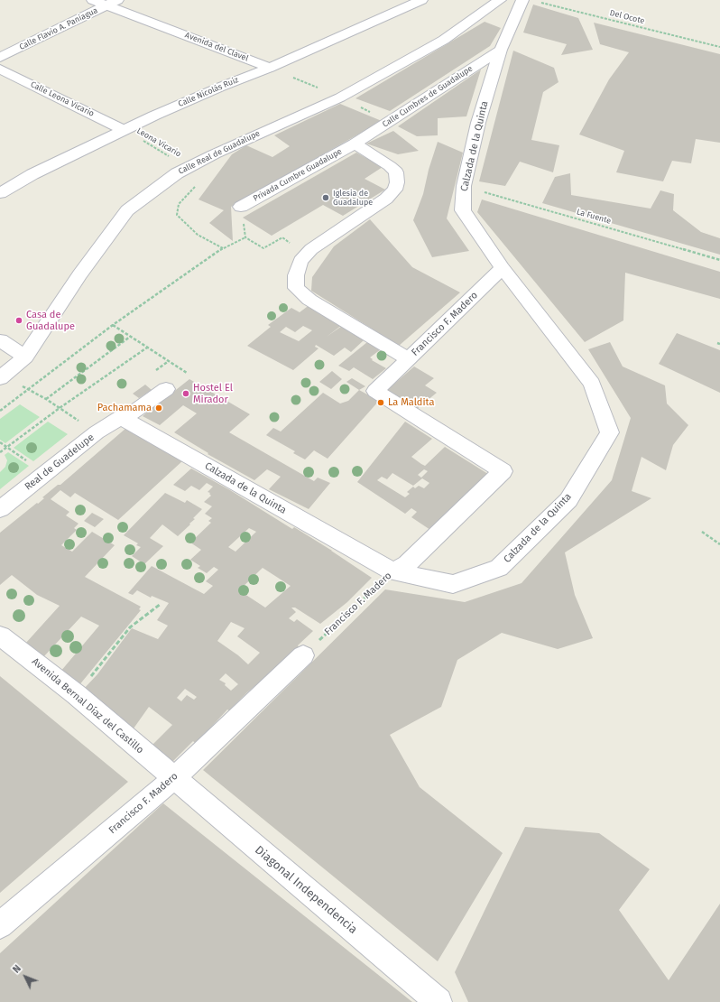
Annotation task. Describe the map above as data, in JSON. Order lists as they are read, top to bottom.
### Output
{
  "streets": {
    "street": [
      "Calle Flavio A. Paniagua",
      "Avenida del Clavel",
      "Calle Nicolás Ruiz",
      "Calle Cumbres de Guadalupe",
      "Calle Leona Vicario",
      "Calzada de la Quinta",
      "Calle Real de Guadalupe",
      "Privada Cumbre Guadalupe",
      "Francisco F. Madero",
      "Real de Guadelupe",
      "Avenida Bernal Díaz del Castillo",
      "Diagonal Independencia"
    ],
    "path": ["Del Ocote", "Leona Vicario", "La Fuente"]
  },
  "crossings": [
    ["Del Ocote", "Calzada de la Quinta"],
    ["Calle Flavio A. Paniagua", "Avenida del Clavel"],
    ["Avenida del Clavel", "Calle Nicolás Ruiz"],
    ["Calle Nicolás Ruiz", "Calle Leona Vicario"],
    ["Calle Nicolás Ruiz", "Leona Vicario"],
    ["Calle Cumbres de Guadalupe", "Calzada de la Quinta"],
    ["Calle Cumbres de Guadalupe", "Privada Cumbre Guadalupe"],
    ["Calle Leona Vicario", "Leona Vicario"],
    ["Leona Vicario", "Calle Real de Guadalupe"],
    ["Calzada de la Quinta", "La Fuente"],
    ["Calzada de la Quinta", "Francisco F. Madero"],
    ["Calzada de la Quinta", "Real de Guadelupe"],
    ["Francisco F. Madero", "Avenida Bernal Díaz del Castillo"],
    ["Francisco F. Madero", "Diagonal Independencia"],
    ["Avenida Bernal Díaz del Castillo", "Diagonal Independencia"]
  ],
  "places": [
    "Iglesia de Guadalupe",
    "Casa de Guadalupe",
    "Hostel El Mirador",
    "La Maldita",
    "Pachamama"
  ],
  "north": "top left"
}
